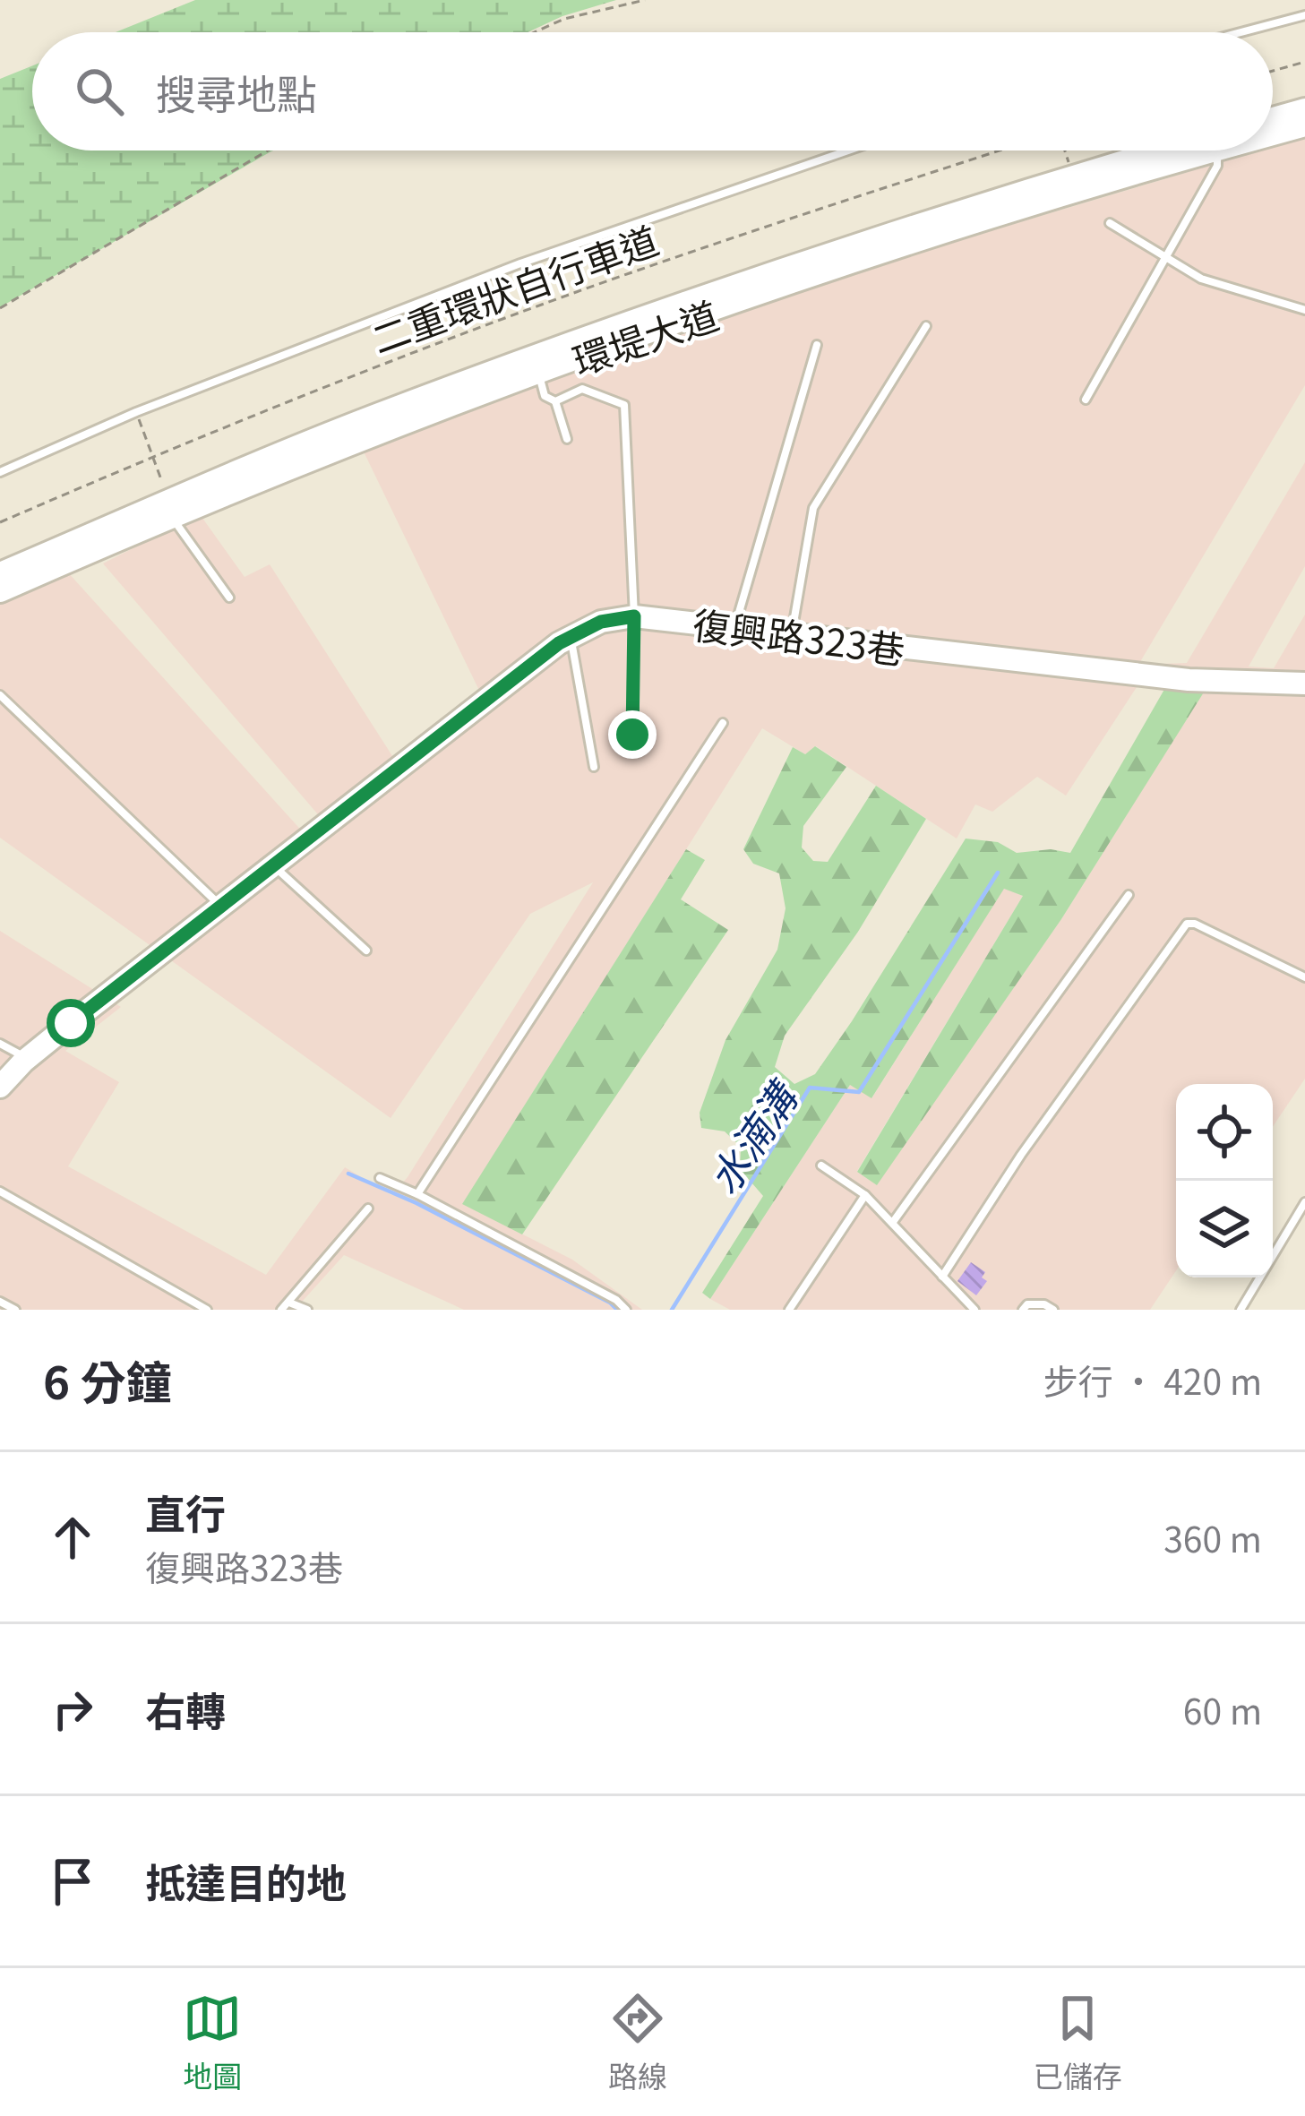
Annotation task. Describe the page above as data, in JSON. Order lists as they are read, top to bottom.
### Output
{
  "streets": {
    "street": ["環堤大道", "復興路323巷"],
    "path": ["二重環狀自行車道"]
  },
  "water": ["水湳溝"],
  "page": {
    "search": "搜尋地點",
    "heading": ["6 分鐘", "步行 · 420 m"],
    "list": [
      ["直行", "復興路323巷", "360 m"],
      ["右轉", "60 m"],
      "抵達目的地"
    ],
    "nav": ["地圖", "路線", "已儲存"]
  }
}
